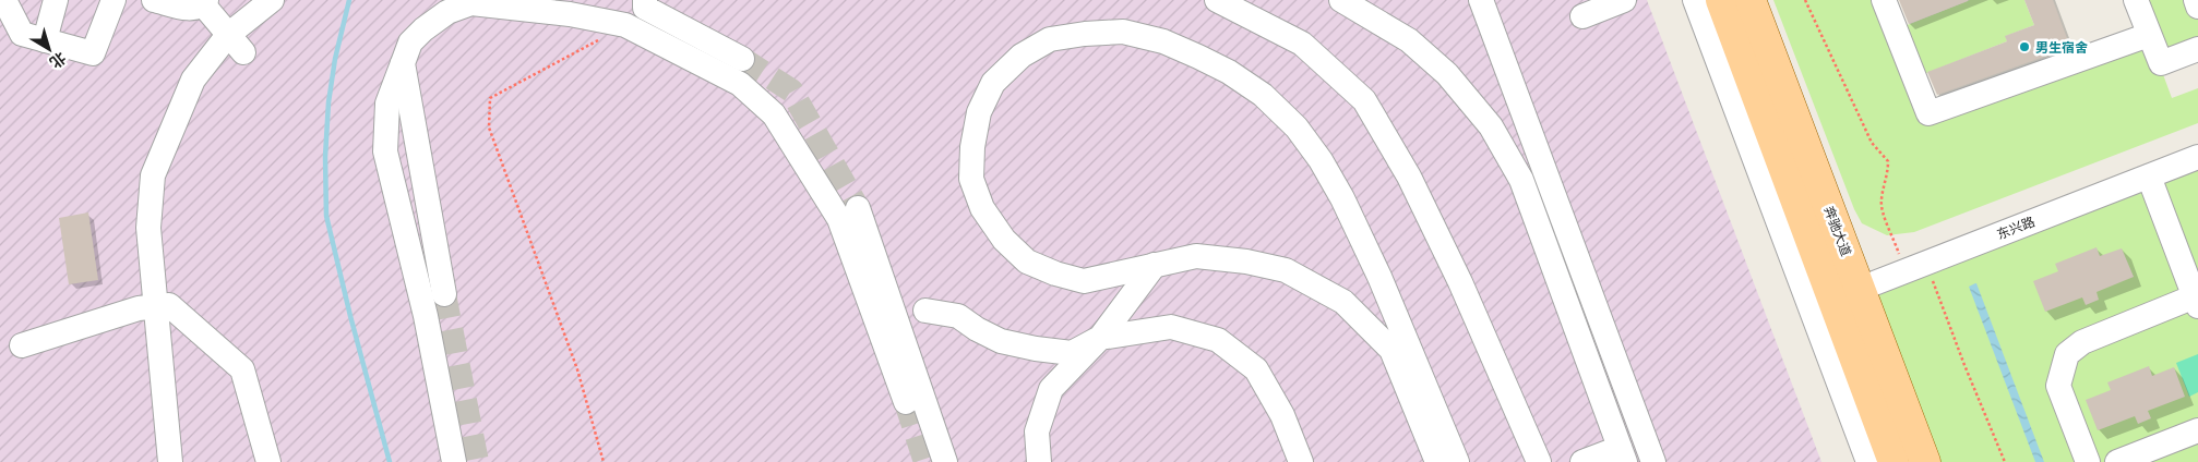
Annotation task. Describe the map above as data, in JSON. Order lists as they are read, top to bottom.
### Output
{
  "streets": {
    "main road": ["奔驰大道"],
    "street": ["东兴路"]
  },
  "crossings": [
    ["东兴路", "奔驰大道"]
  ],
  "places": ["男生宿舍"],
  "north": "bottom right"
}
